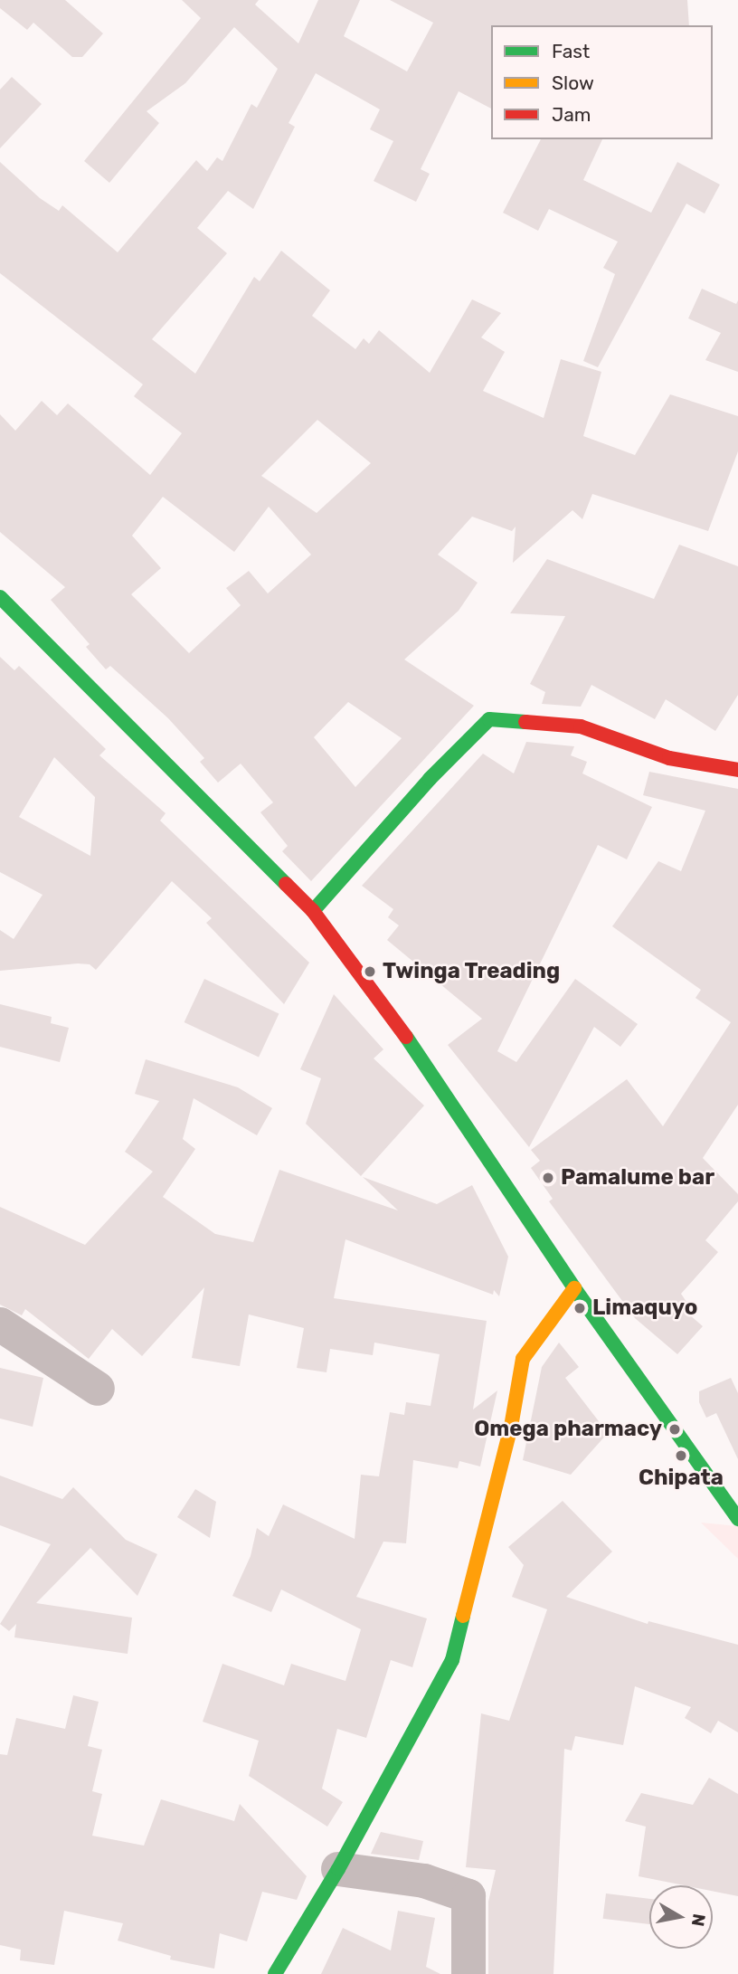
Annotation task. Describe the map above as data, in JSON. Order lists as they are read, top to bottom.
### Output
{
  "places": [
    "Twinga Treading",
    "Pamalume bar",
    "Limaquyo",
    "Omega pharmacy",
    "Chipata"
  ],
  "legend": ["Fast", "Slow", "Jam"],
  "north": "right"
}
